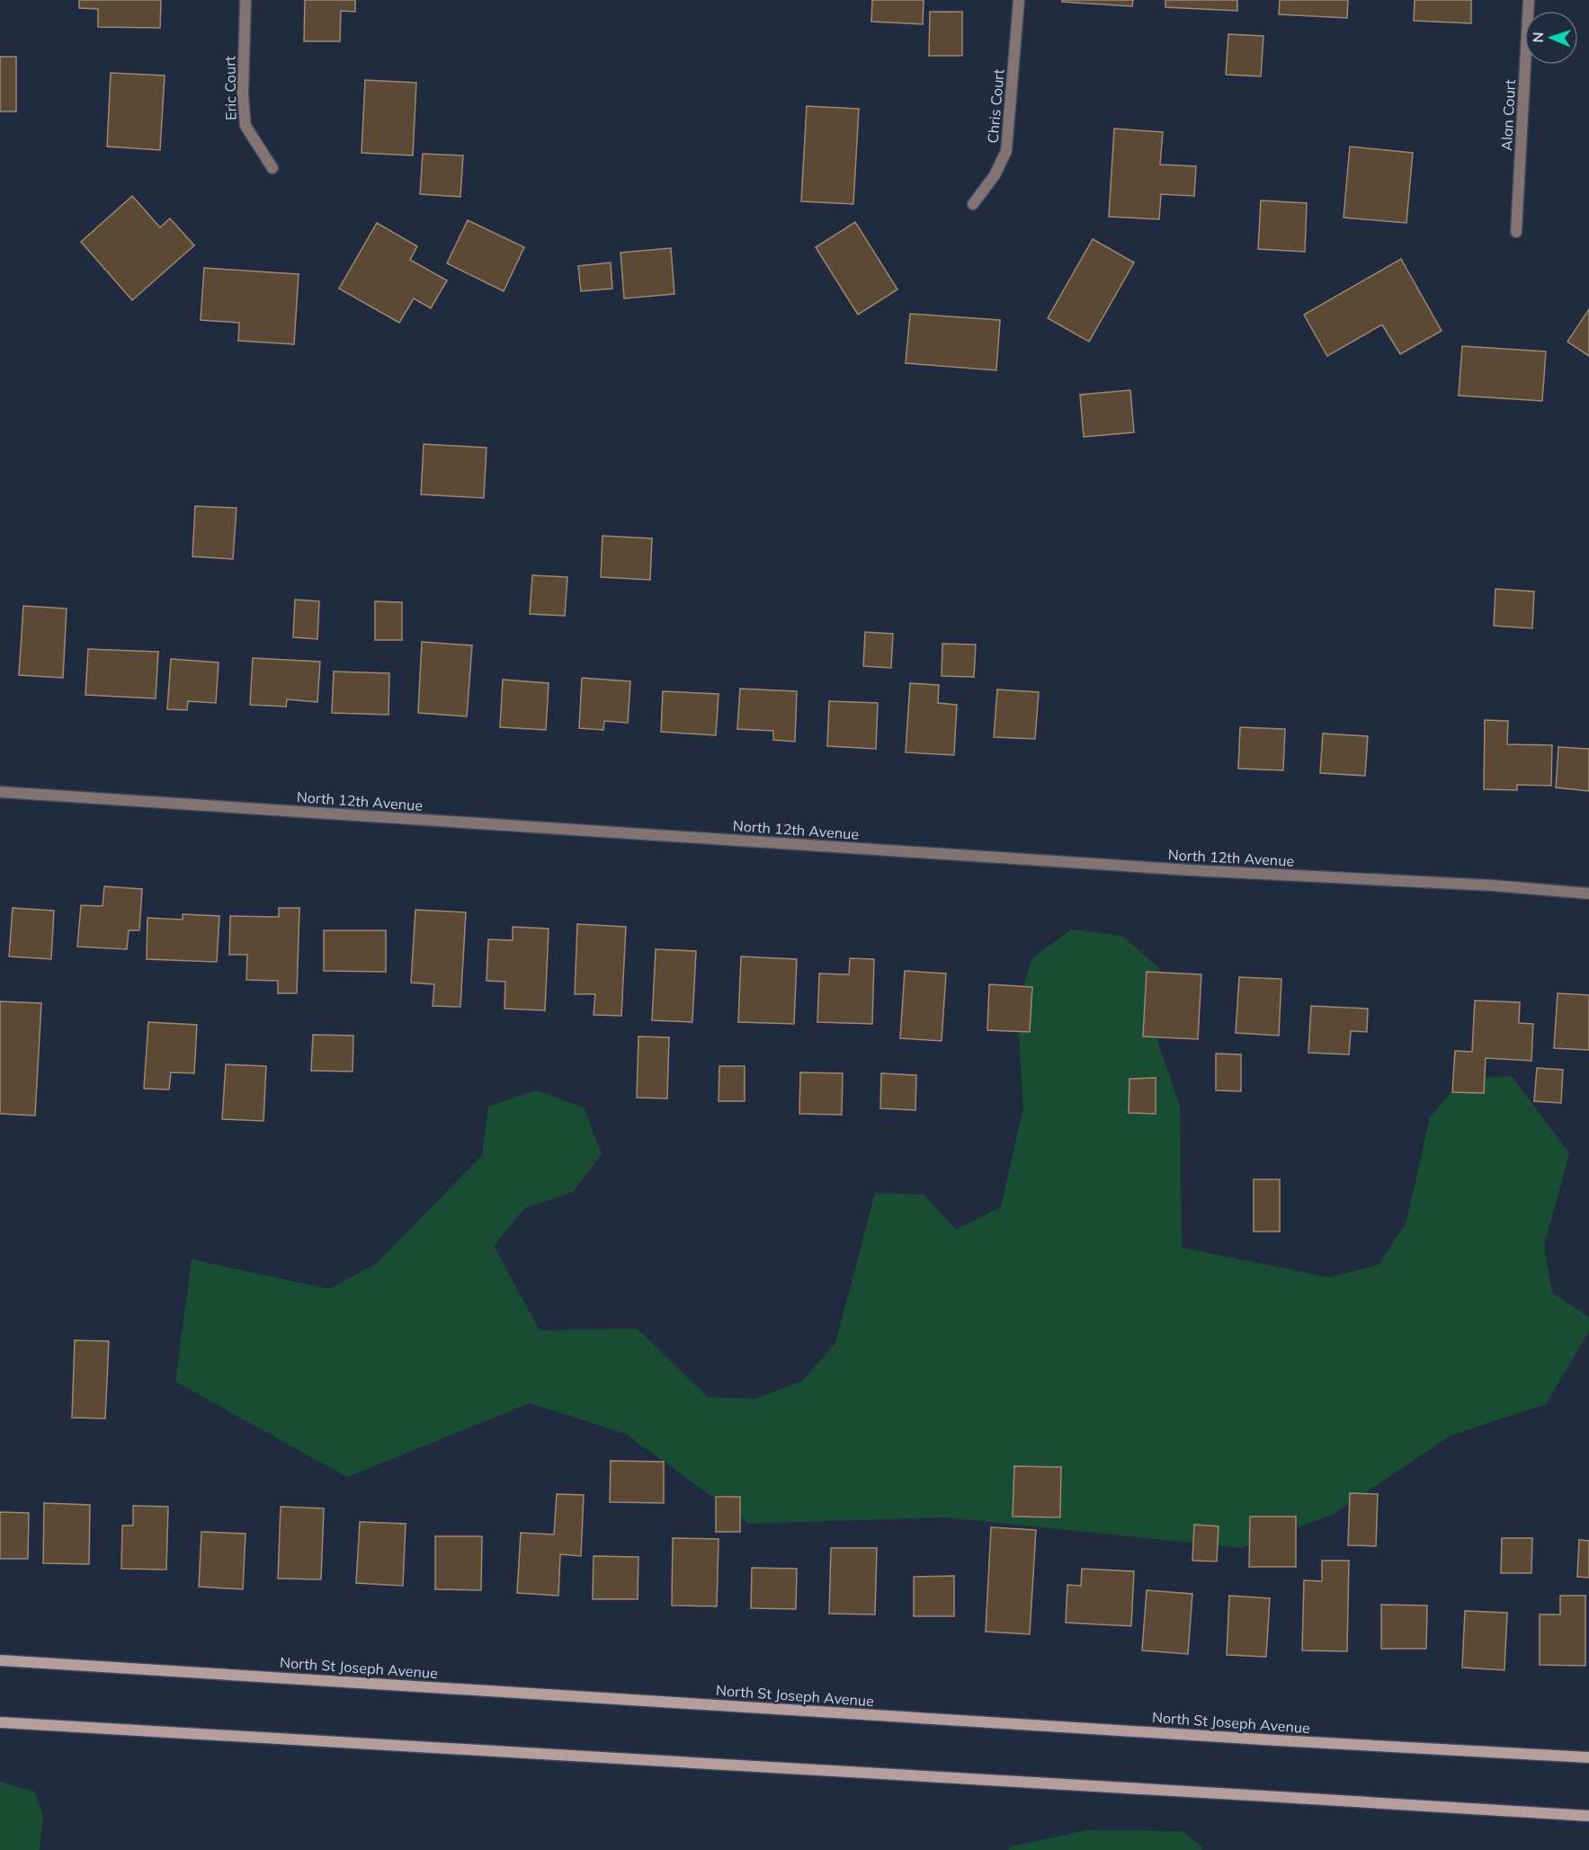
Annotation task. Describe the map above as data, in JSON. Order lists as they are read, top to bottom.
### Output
{
  "streets": {
    "main road": ["North St Joseph Avenue"],
    "street": [
      "Eric Court",
      "Chris Court",
      "Alan Court",
      "North 12th Avenue"
    ]
  },
  "north": "left"
}
